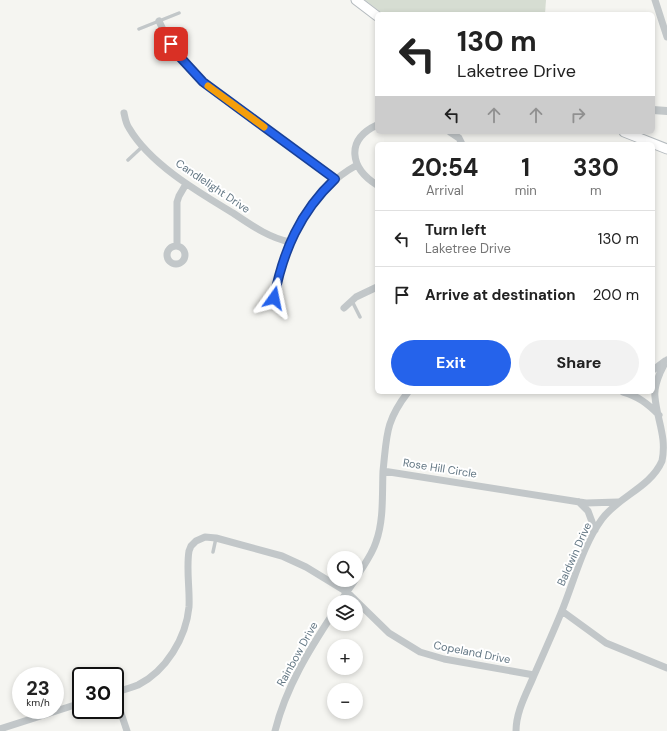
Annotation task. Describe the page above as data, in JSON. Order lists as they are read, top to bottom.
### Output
{
  "streets": {
    "street": [
      "Candlelight Drive",
      "Rose Hill Circle",
      "Baldwin Drive",
      "Copeland Drive",
      "Rainbow Drive"
    ]
  },
  "crossings": [
    ["Rose Hill Circle", "Baldwin Drive"],
    ["Baldwin Drive", "Copeland Drive"]
  ],
  "page": {
    "turn": ["130 m", "Laketree Drive"],
    "eta": [
      "20:54",
      "Arrival",
      "1",
      "min",
      "330",
      "m"
    ],
    "list": [
      {
        "name": "Turn left",
        "note": "Laketree Drive",
        "value": "130 m"
      },
      {
        "name": "Arrive at destination",
        "value": "200 m"
      }
    ],
    "buttons": ["Exit", "Share"],
    "map_buttons": ["+", "−"],
    "speed": "23 km/h",
    "limit": "30"
  }
}
